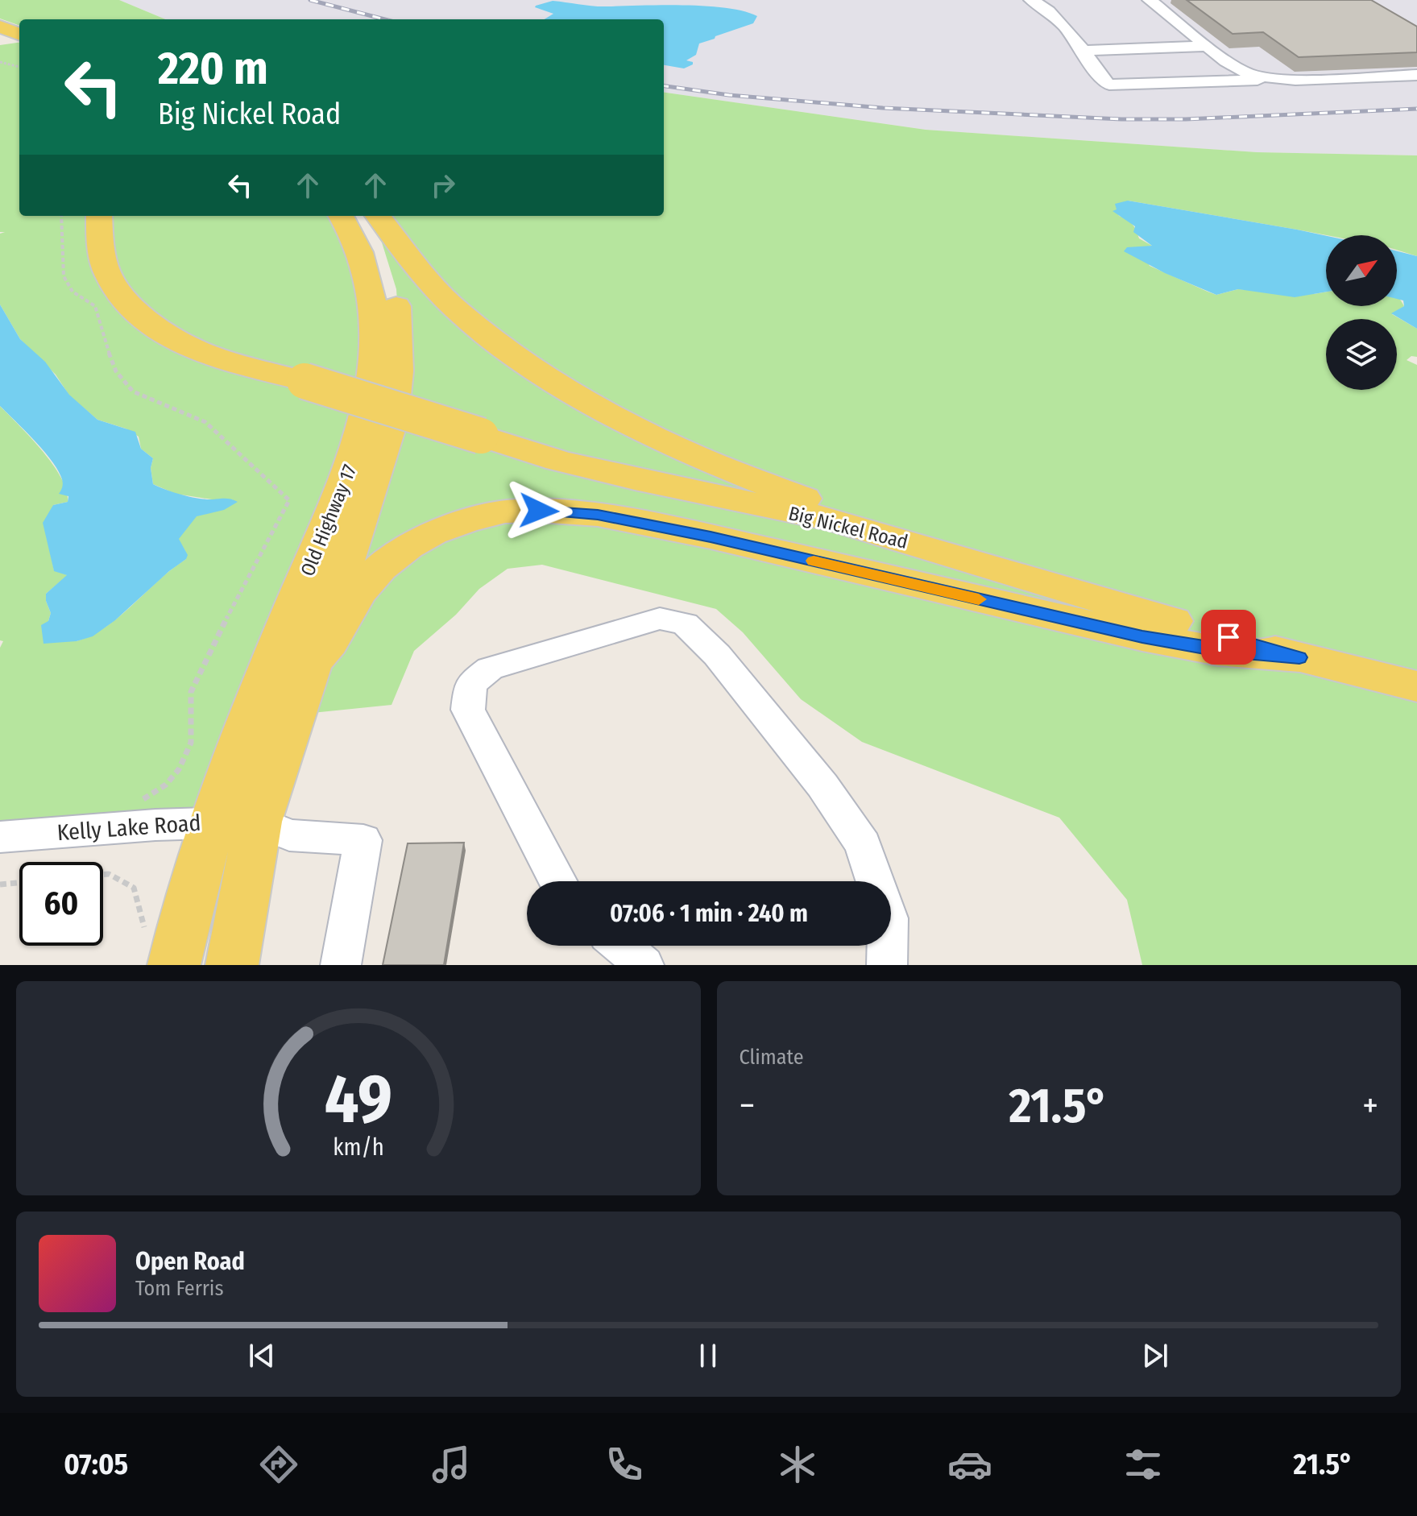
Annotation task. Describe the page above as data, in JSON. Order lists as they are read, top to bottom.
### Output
{
  "streets": {
    "main road": ["Old Highway 17", "Big Nickel Road"],
    "street": ["Kelly Lake Road"]
  },
  "crossings": [
    ["Old Highway 17", "Kelly Lake Road"]
  ],
  "north": "top right",
  "page": {
    "turn": ["220 m", "Big Nickel Road"],
    "limit": "60",
    "trip": "07:06 · 1 min · 240 m",
    "tile": "Climate",
    "heat": ["−", "21.5°", "+"],
    "song": ["Open Road", "Tom Ferris"],
    "tabs": ["07:05", "21.5°"],
    "gauge": ["49", "km/h"]
  }
}
